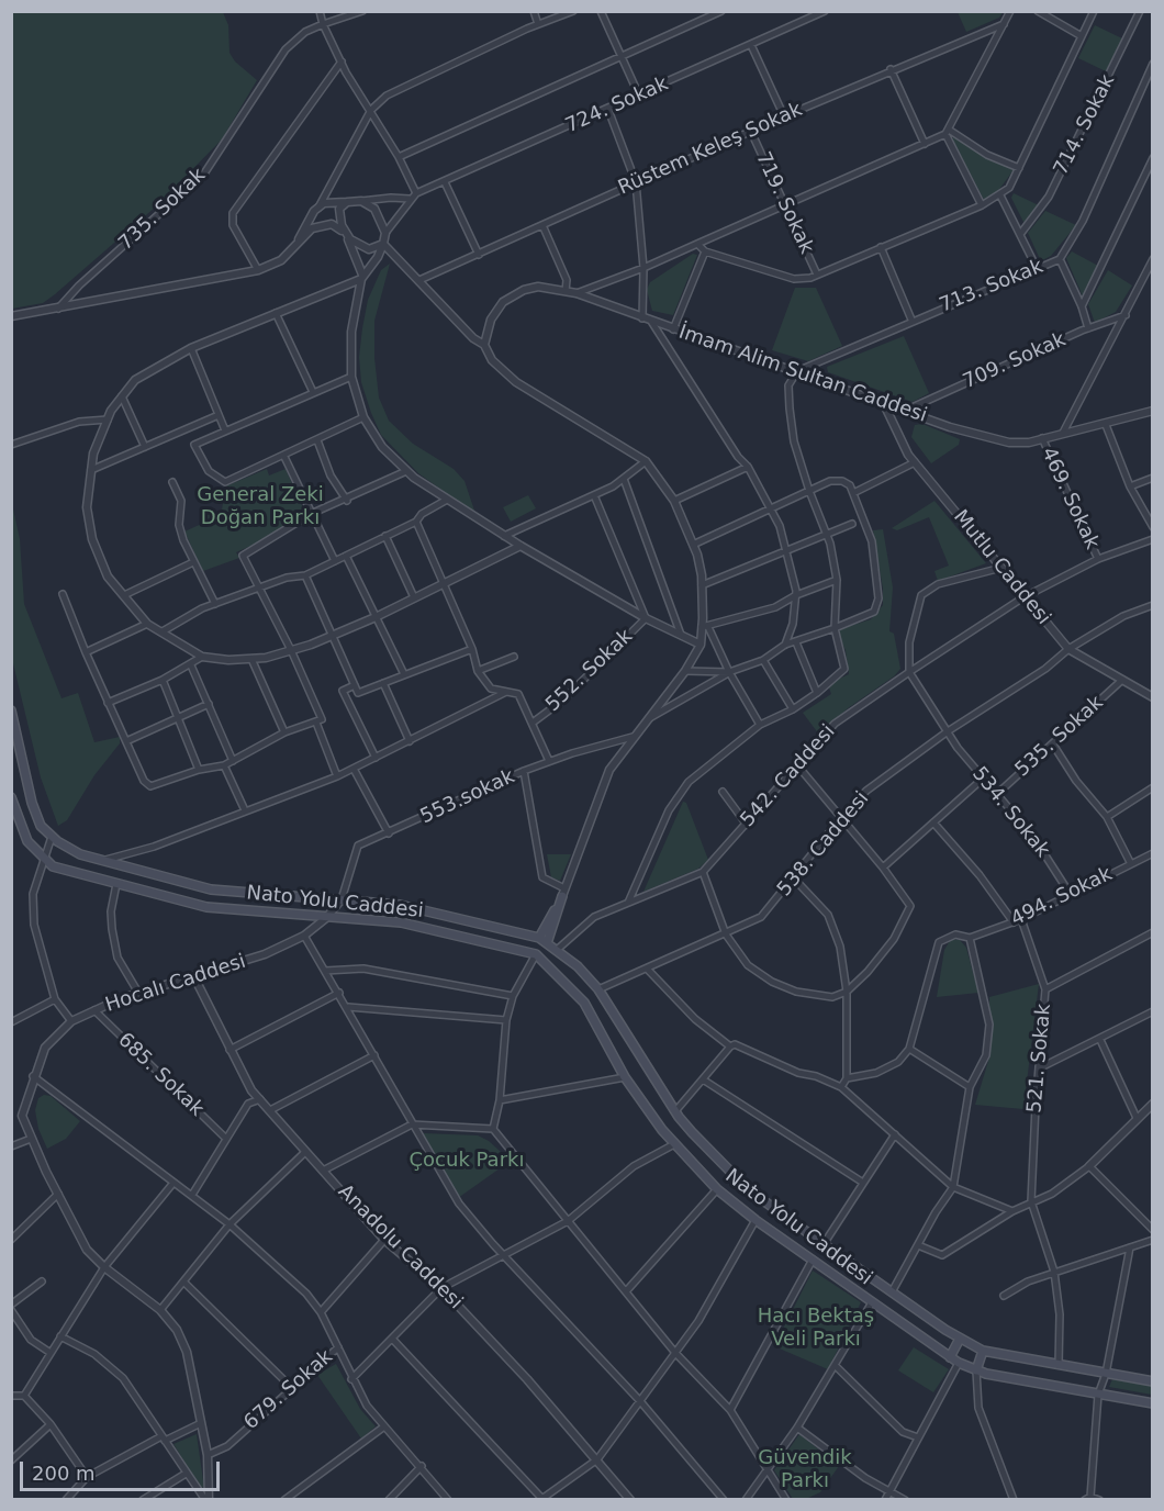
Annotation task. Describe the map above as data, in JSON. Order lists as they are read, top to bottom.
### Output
{
  "streets": {
    "main road": ["Nato Yolu Caddesi"],
    "street": [
      "724. Sokak",
      "714. Sokak",
      "Rüstem Keleş Sokak",
      "719. Sokak",
      "735. Sokak",
      "713. Sokak",
      "709. Sokak",
      "İmam Alim Sultan Caddesi",
      "469. Sokak",
      "Mutlu Caddesi",
      "552. Sokak",
      "535. Sokak",
      "542. Caddesi",
      "553.sokak",
      "534. Sokak",
      "538. Caddesi",
      "494. Sokak",
      "Hocalı Caddesi",
      "521. Sokak",
      "685. Sokak",
      "Anadolu Caddesi",
      "679. Sokak"
    ]
  },
  "crossings": [
    ["Rüstem Keleş Sokak", "719. Sokak"],
    ["713. Sokak", "İmam Alim Sultan Caddesi"],
    ["709. Sokak", "İmam Alim Sultan Caddesi"],
    ["İmam Alim Sultan Caddesi", "469. Sokak"],
    ["İmam Alim Sultan Caddesi", "Mutlu Caddesi"],
    ["469. Sokak", "542. Caddesi"],
    ["Mutlu Caddesi", "535. Sokak"],
    ["Mutlu Caddesi", "542. Caddesi"],
    ["Mutlu Caddesi", "538. Caddesi"],
    ["535. Sokak", "534. Sokak"],
    ["542. Caddesi", "534. Sokak"],
    ["553.sokak", "Hocalı Caddesi"],
    ["534. Sokak", "538. Caddesi"],
    ["534. Sokak", "494. Sokak"],
    ["494. Sokak", "521. Sokak"],
    ["Nato Yolu Caddesi", "Hocalı Caddesi"],
    ["Hocalı Caddesi", "685. Sokak"],
    ["Hocalı Caddesi", "Anadolu Caddesi"],
    ["Hocalı Caddesi", "679. Sokak"]
  ],
  "parks": [
    "General Zeki Doğan Parkı",
    "Çocuk Parkı",
    "Hacı Bektaş Veli Parkı",
    "Güvendik Parkı"
  ],
  "scale_bar": "200 m"
}
